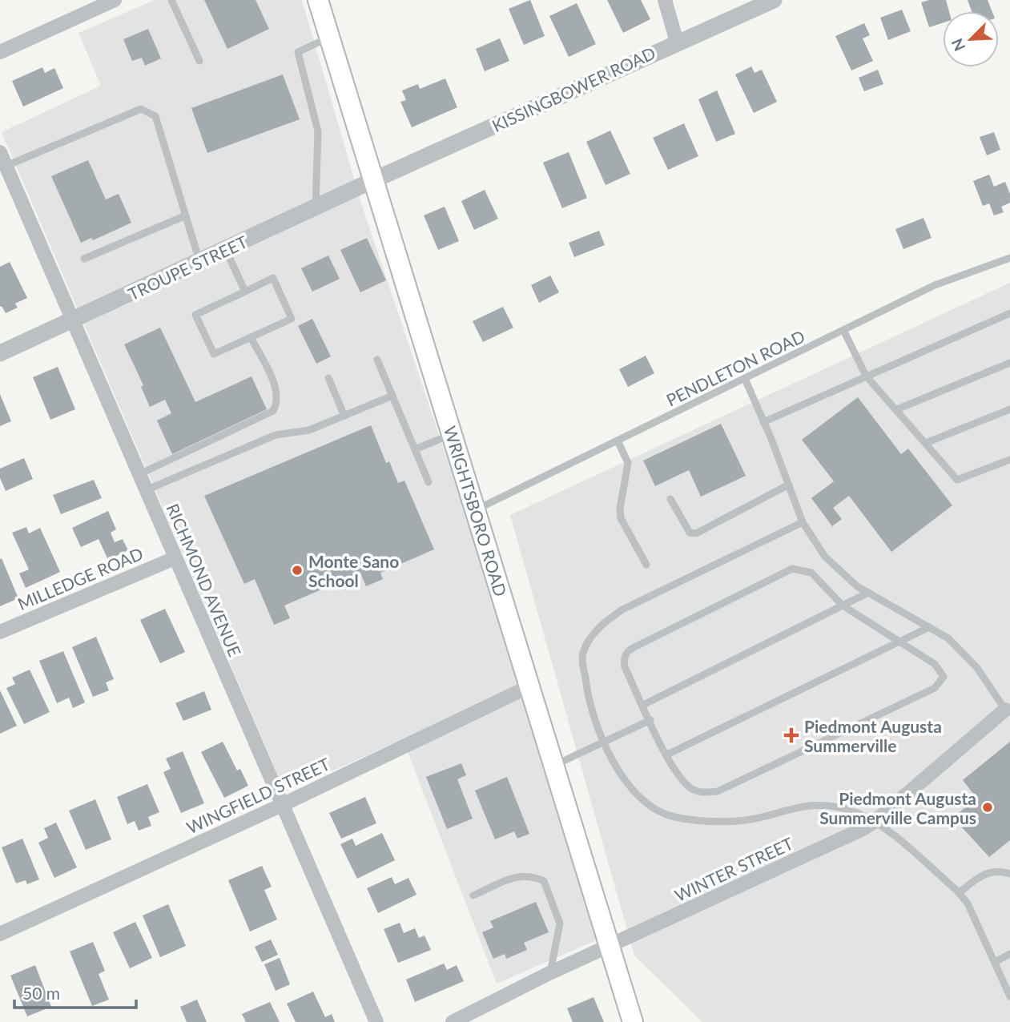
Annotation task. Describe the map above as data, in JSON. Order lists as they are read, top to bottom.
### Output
{
  "streets": {
    "main road": ["WRIGHTSBORO ROAD"],
    "street": [
      "KISSINGBOWER ROAD",
      "TROUPE STREET",
      "MILLEDGE ROAD",
      "RICHMOND AVENUE",
      "WINGFIELD STREET",
      "WINTER STREET"
    ],
    "lane": ["PENDLETON ROAD"]
  },
  "crossings": [
    ["KISSINGBOWER ROAD", "TROUPE STREET"],
    ["KISSINGBOWER ROAD", "WRIGHTSBORO ROAD"],
    ["TROUPE STREET", "WRIGHTSBORO ROAD"],
    ["TROUPE STREET", "RICHMOND AVENUE"],
    ["PENDLETON ROAD", "WRIGHTSBORO ROAD"],
    ["WRIGHTSBORO ROAD", "WINGFIELD STREET"],
    ["WRIGHTSBORO ROAD", "WINTER STREET"],
    ["MILLEDGE ROAD", "RICHMOND AVENUE"],
    ["RICHMOND AVENUE", "WINGFIELD STREET"]
  ],
  "places": {
    "other": ["Monte Sano School", "Piedmont Augusta Summerville Campus"],
    "health": ["Piedmont Augusta Summerville"]
  },
  "scale_bar": "50 m",
  "north": "bottom left"
}
